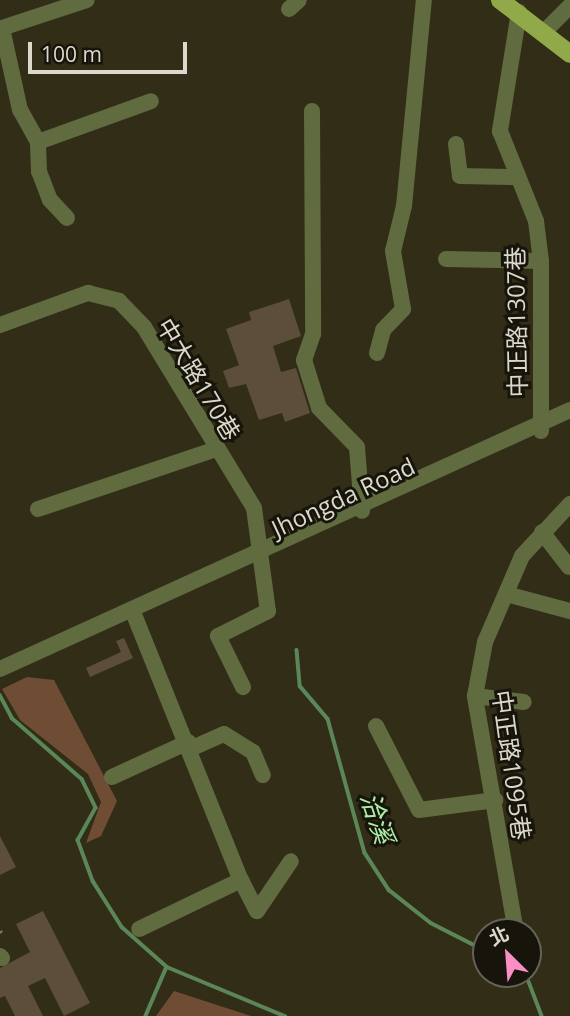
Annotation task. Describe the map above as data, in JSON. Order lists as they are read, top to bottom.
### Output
{
  "streets": {
    "street": [
      "中正路1307巷",
      "中大路170巷",
      "Jhongda Road",
      "中正路1095巷"
    ]
  },
  "crossings": [
    ["中正路1307巷", "Jhongda Road"],
    ["中大路170巷", "Jhongda Road"]
  ],
  "water": ["洽溪"],
  "scale_bar": "100 m",
  "north": "top left"
}
